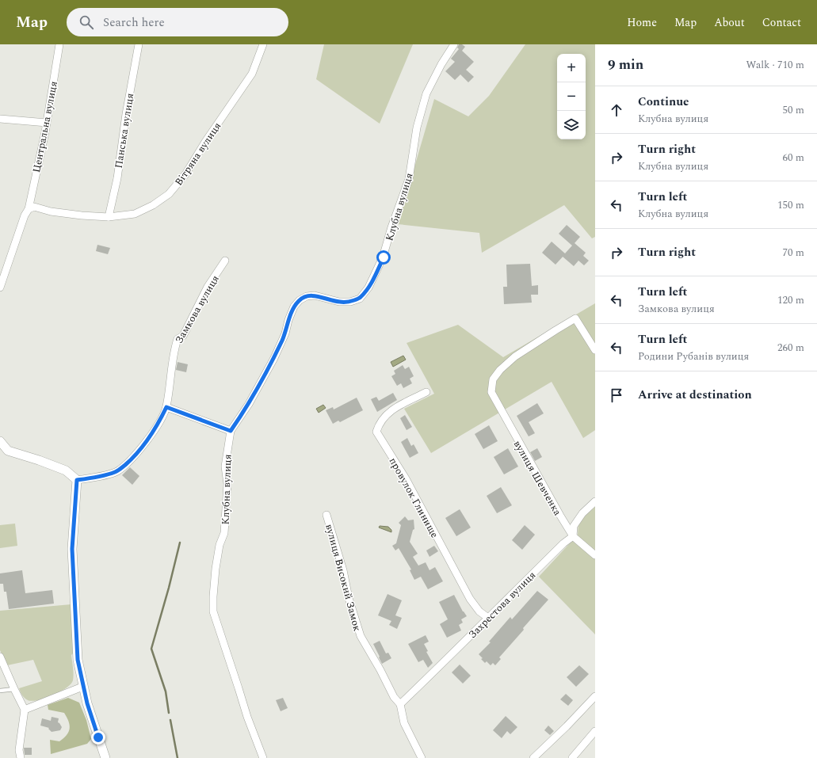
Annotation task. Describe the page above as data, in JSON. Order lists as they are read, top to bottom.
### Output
{
  "streets": {
    "street": [
      "Центральна вулиця",
      "Панська вулиця",
      "Вітряна вулиця",
      "Клубна вулиця",
      "Замкова вулиця",
      "вулиця Шевченка",
      "провулок Глинище",
      "вулиця Високий Замок",
      "Захрестова вулиця"
    ]
  },
  "crossings": [
    ["Центральна вулиця", "Вітряна вулиця"],
    ["Панська вулиця", "Вітряна вулиця"],
    ["вулиця Шевченка", "Захрестова вулиця"],
    ["провулок Глинище", "Захрестова вулиця"],
    ["вулиця Високий Замок", "Захрестова вулиця"]
  ],
  "page": {
    "header": "Map",
    "search": "Search here",
    "nav": [
      "Home",
      "Map",
      "About",
      "Contact"
    ],
    "heading": ["9 min", "Walk · 710 m"],
    "map_buttons": ["+", "−"],
    "list": [
      ["Continue", "Клубна вулиця", "50 m"],
      ["Turn right", "Клубна вулиця", "60 m"],
      ["Turn left", "Клубна вулиця", "150 m"],
      ["Turn right", "70 m"],
      ["Turn left", "Замкова вулиця", "120 m"],
      ["Turn left", "Родини Рубанів вулиця", "260 m"],
      "Arrive at destination"
    ]
  }
}
